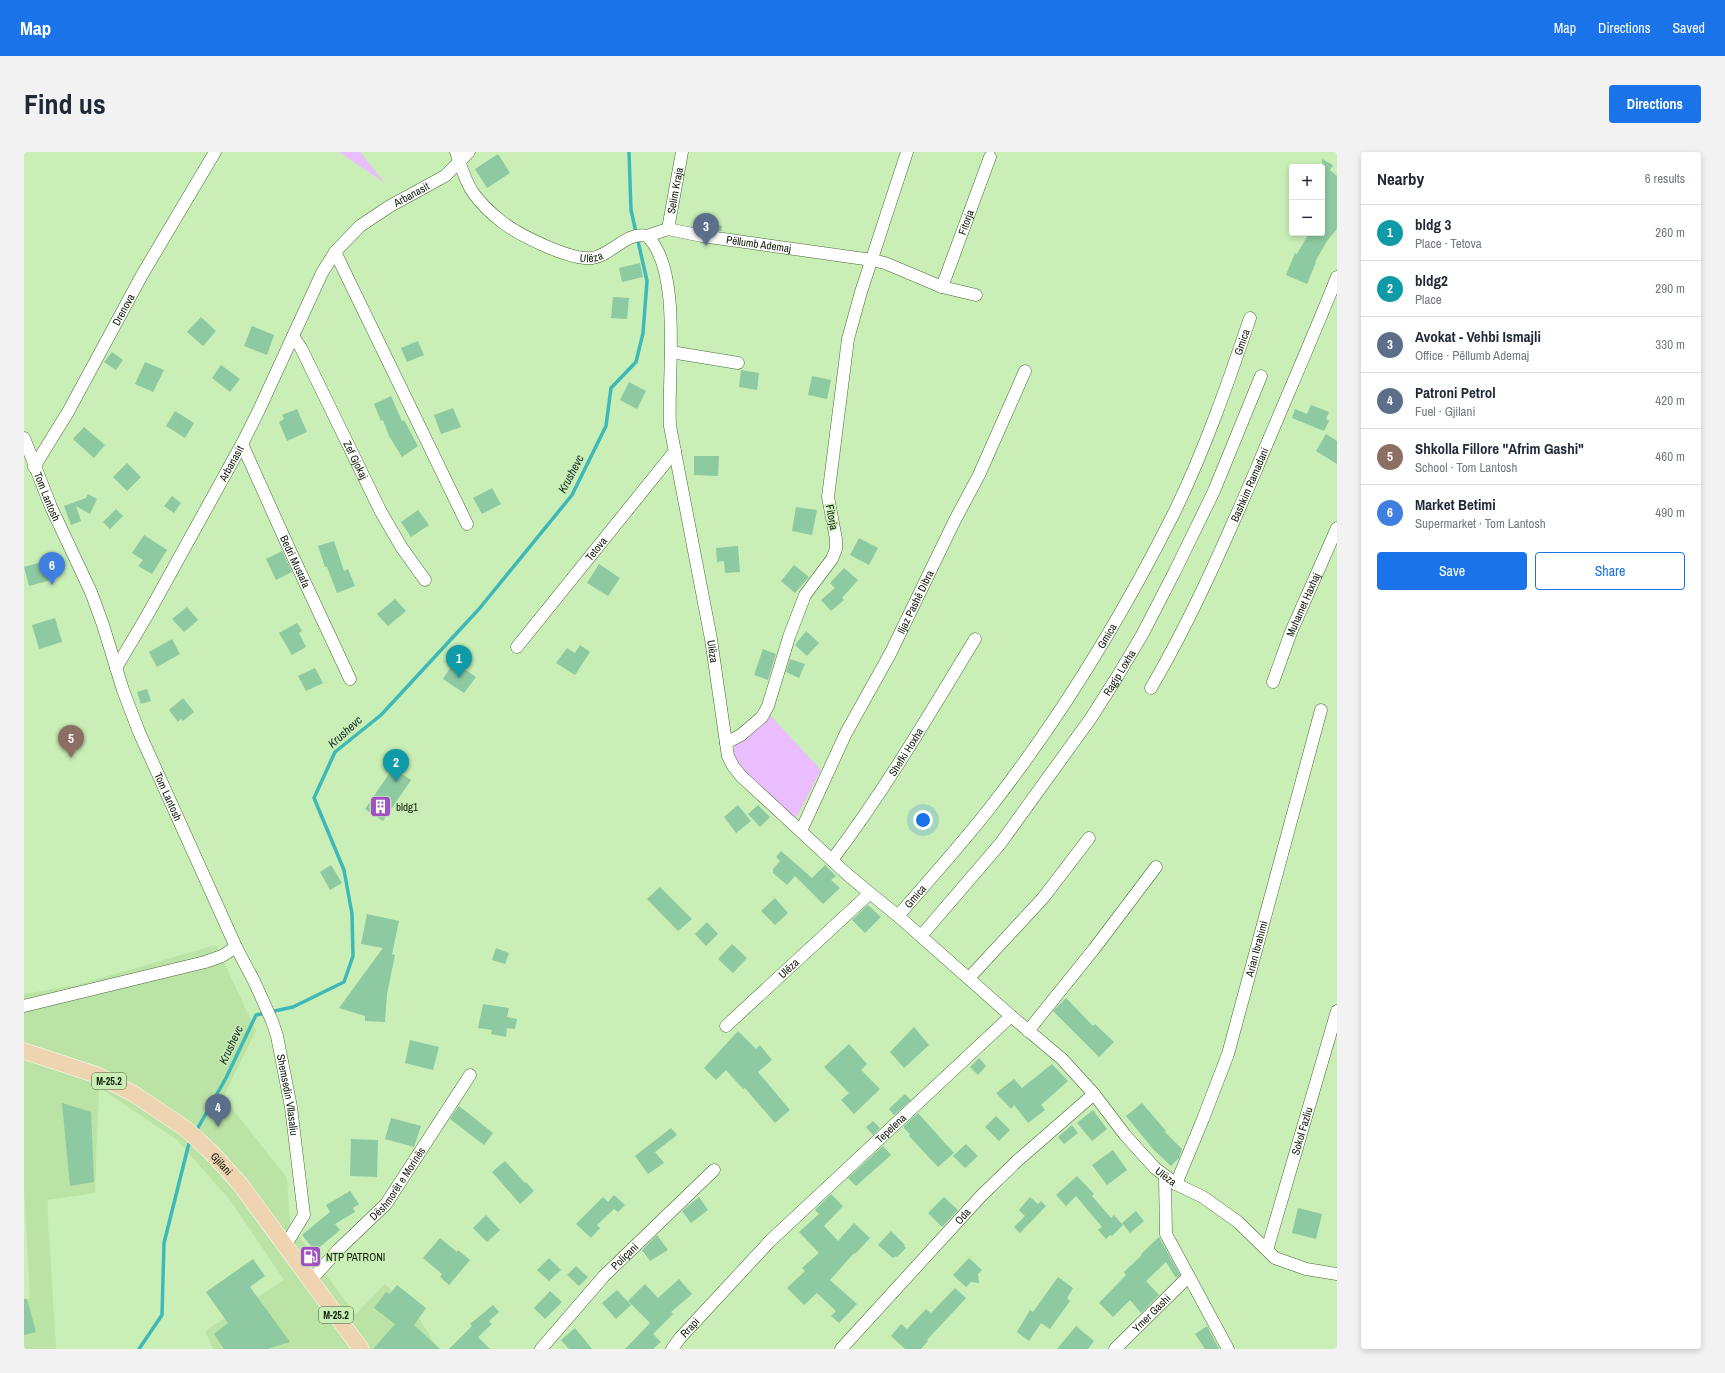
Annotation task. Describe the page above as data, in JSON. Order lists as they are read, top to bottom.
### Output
{
  "streets": {
    "main road": ["M-25.2", "Gjilani"],
    "street": [
      "Selim Kraja",
      "Arbanasit",
      "Fitorja",
      "Pëllumb Ademaj",
      "Ulëza",
      "Drenova",
      "Gmica",
      "Zef Gjokaj",
      "Bashkim Ramadani",
      "Tom Lantosh",
      "Tetova",
      "Bedri Mustafa",
      "Iljaz Pashë Dibra",
      "Muhamet Haxhaj",
      "Ragip Loxha",
      "Shefki Hoxha",
      "Arian Ibrahimi",
      "Shemsedin Vllasaliu",
      "Tepelena",
      "Sokol Fazliu",
      "Dëshmorët e Morinës",
      "Oda",
      "Poliçani",
      "Ymer Gashi",
      "Rrapi"
    ]
  },
  "crossings": [
    ["Selim Kraja", "Pëllumb Ademaj"],
    ["Arbanasit", "Ulëza"],
    ["Arbanasit", "Zef Gjokaj"],
    ["Arbanasit", "Tom Lantosh"],
    ["Arbanasit", "Bedri Mustafa"],
    ["Fitorja", "Pëllumb Ademaj"],
    ["Fitorja", "Ulëza"],
    ["Ulëza", "Gmica"],
    ["Ulëza", "Tetova"],
    ["Ulëza", "Iljaz Pashë Dibra"],
    ["Ulëza", "Ragip Loxha"],
    ["Ulëza", "Shefki Hoxha"],
    ["Ulëza", "Arian Ibrahimi"],
    ["Ulëza", "Tepelena"],
    ["Ulëza", "Sokol Fazliu"],
    ["Ulëza", "Oda"],
    ["Drenova", "Tom Lantosh"],
    ["Tom Lantosh", "Shemsedin Vllasaliu"],
    ["Shemsedin Vllasaliu", "Gjilani"],
    ["Tepelena", "Rrapi"],
    ["Gjilani", "Dëshmorët e Morinës"]
  ],
  "water": ["Krushevc"],
  "places": {
    "building": ["bldg1"],
    "fuel station": ["NTP PATRONI"]
  },
  "page": {
    "header": "Map",
    "nav": ["Map", "Directions", "Saved"],
    "title": "Find us",
    "buttons": [
      "Directions",
      ["Save", "Share"]
    ],
    "heading": ["Nearby", "6 results"],
    "map_buttons": ["+", "−"],
    "list": [
      {
        "mark": "1",
        "name": "bldg 3",
        "note": "Place · Tetova",
        "value": "260 m"
      },
      {
        "mark": "2",
        "name": "bldg2",
        "note": "Place",
        "value": "290 m"
      },
      {
        "mark": "3",
        "name": "Avokat - Vehbi Ismajli",
        "note": "Office · Pëllumb Ademaj",
        "value": "330 m"
      },
      {
        "mark": "4",
        "name": "Patroni Petrol",
        "note": "Fuel · Gjilani",
        "value": "420 m"
      },
      {
        "mark": "5",
        "name": "Shkolla Fillore \"Afrim Gashi\"",
        "note": "School · Tom Lantosh",
        "value": "460 m"
      },
      {
        "mark": "6",
        "name": "Market Betimi",
        "note": "Supermarket · Tom Lantosh",
        "value": "490 m"
      }
    ],
    "pins": [
      "3",
      "6",
      "1",
      "5",
      "2",
      "4"
    ]
  }
}
